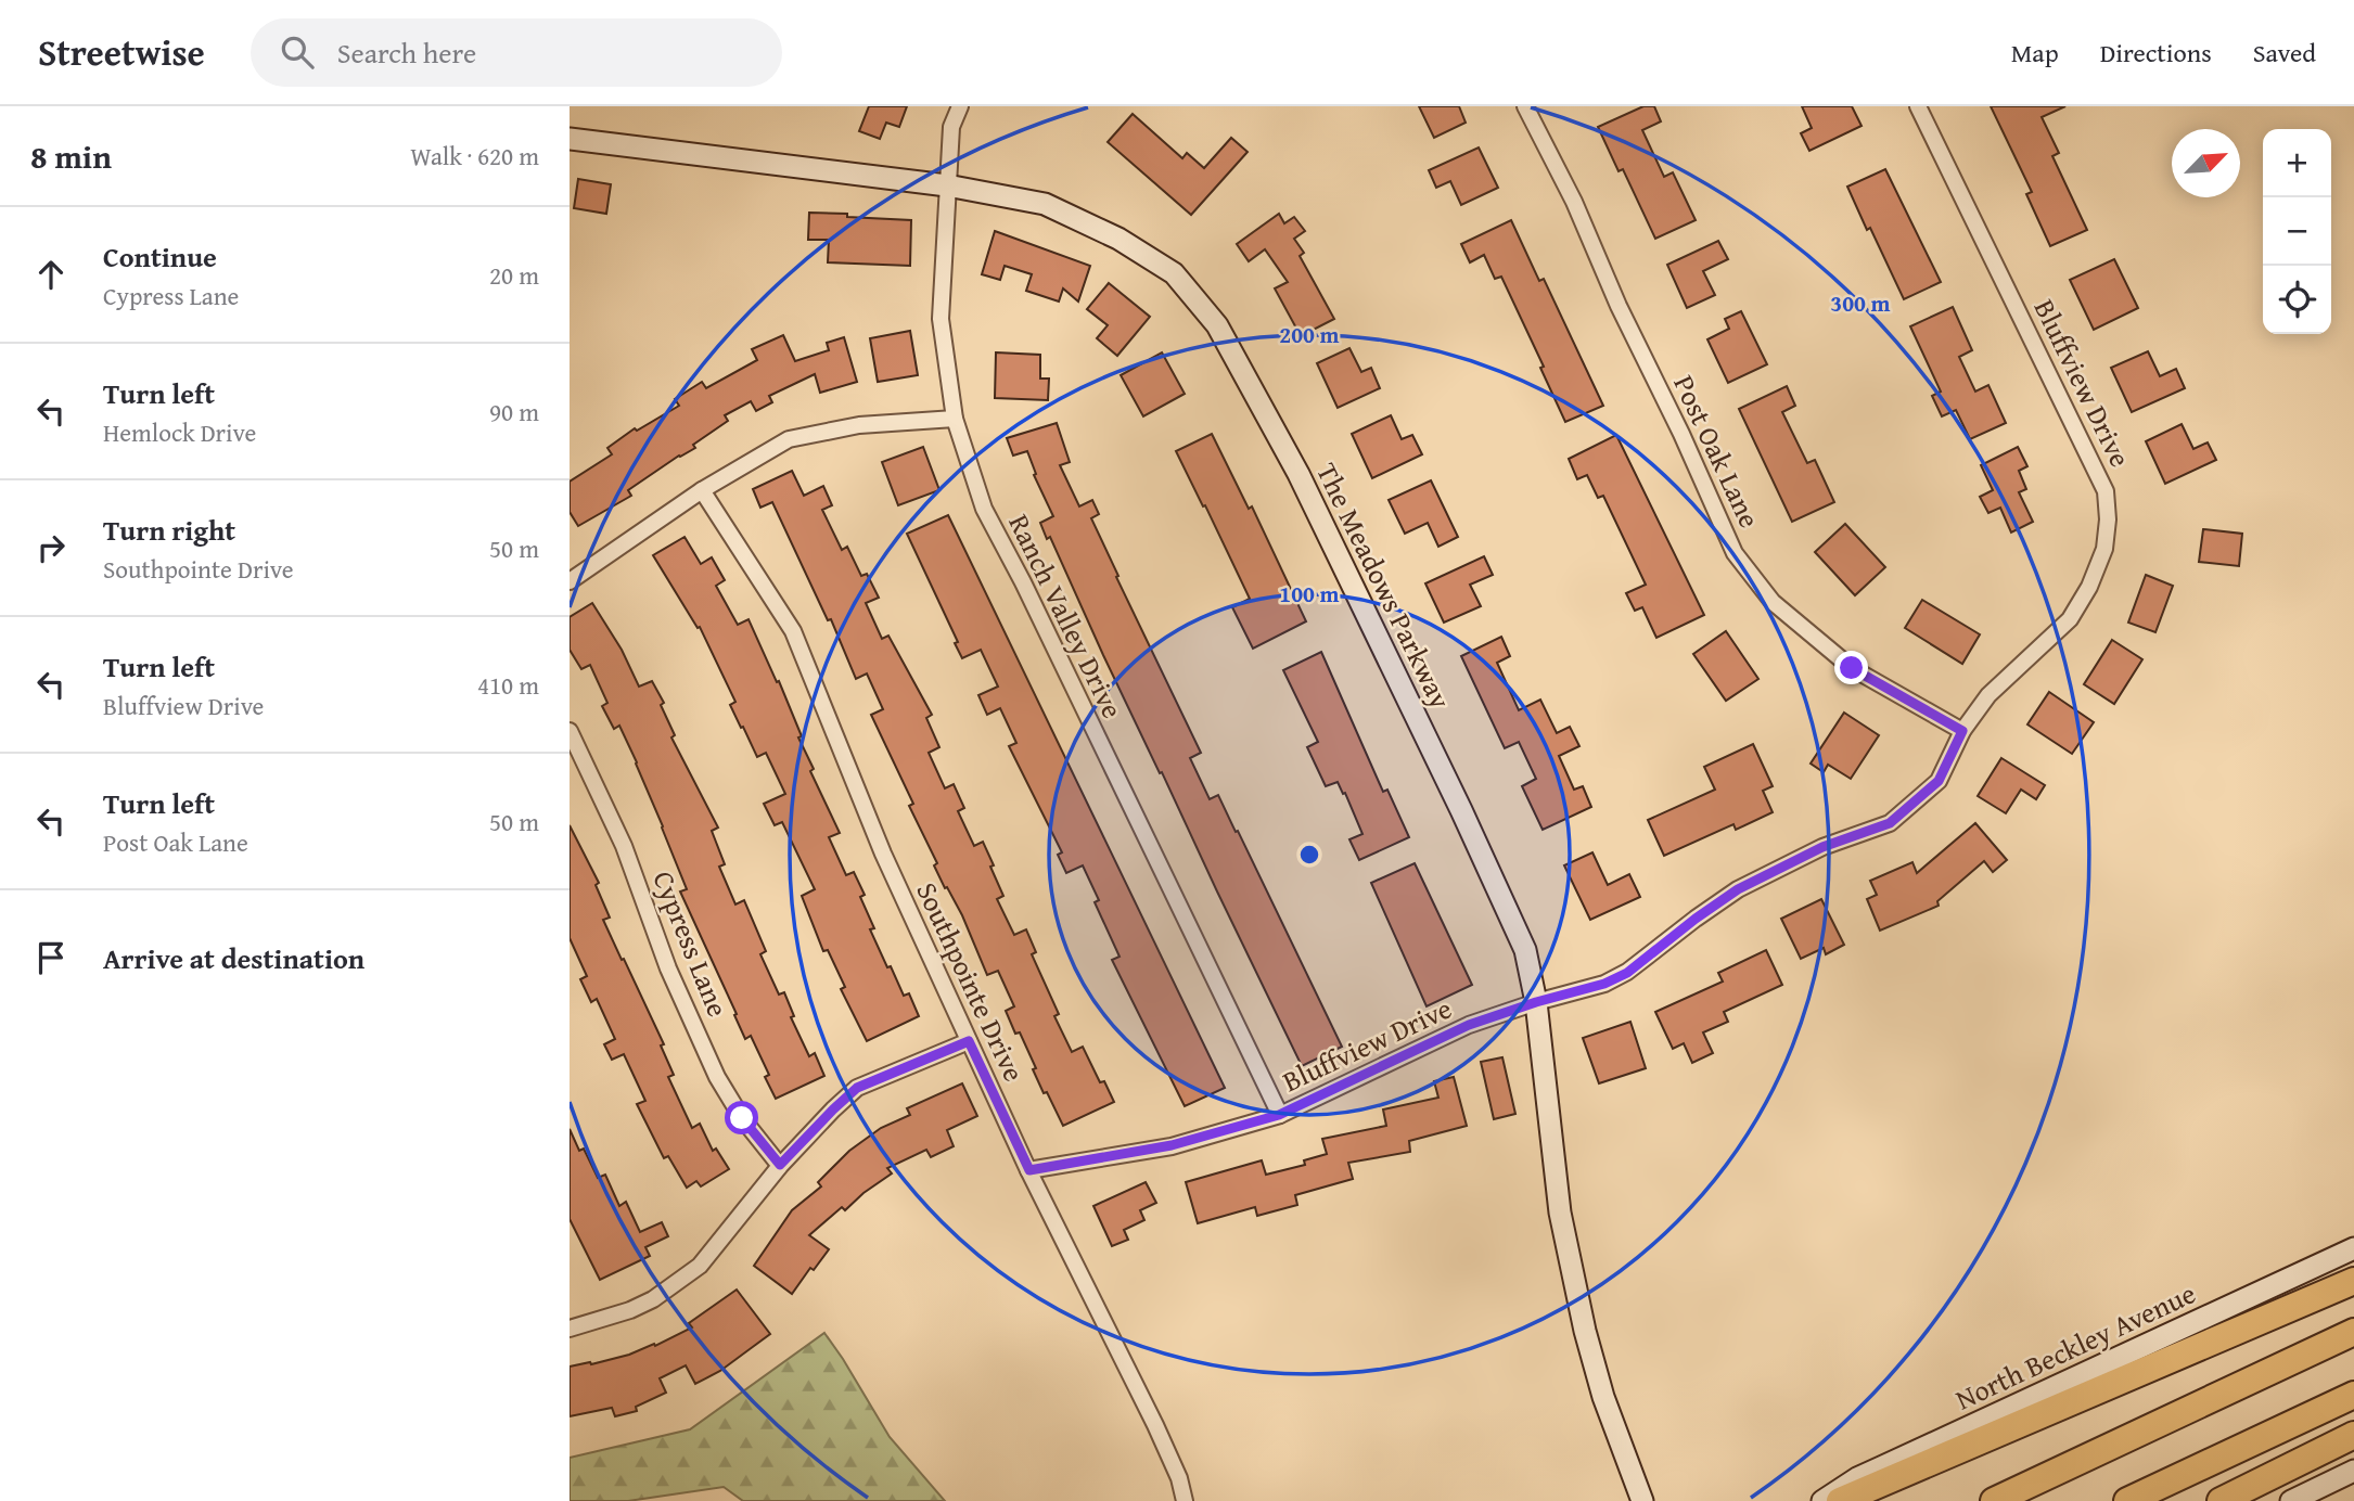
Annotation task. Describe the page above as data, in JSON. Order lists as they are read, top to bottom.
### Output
{
  "streets": {
    "street": [
      "Bluffview Drive",
      "Post Oak Lane",
      "The Meadows Parkway",
      "Ranch Valley Drive",
      "Cypress Lane",
      "Southpointe Drive",
      "North Beckley Avenue"
    ]
  },
  "crossings": [
    ["Bluffview Drive", "Post Oak Lane"],
    ["Bluffview Drive", "The Meadows Parkway"],
    ["Bluffview Drive", "Ranch Valley Drive"],
    ["Bluffview Drive", "Southpointe Drive"],
    ["The Meadows Parkway", "Ranch Valley Drive"]
  ],
  "north": "top right",
  "page": {
    "header": "Streetwise",
    "search": "Search here",
    "nav": ["Map", "Directions", "Saved"],
    "heading": ["8 min", "Walk · 620 m"],
    "map_buttons": ["+", "−"],
    "list": [
      ["Continue", "Cypress Lane", "20 m"],
      ["Turn left", "Hemlock Drive", "90 m"],
      ["Turn right", "Southpointe Drive", "50 m"],
      ["Turn left", "Bluffview Drive", "410 m"],
      ["Turn left", "Post Oak Lane", "50 m"],
      "Arrive at destination"
    ]
  },
  "rings": ["300 m", "200 m", "100 m"]
}
